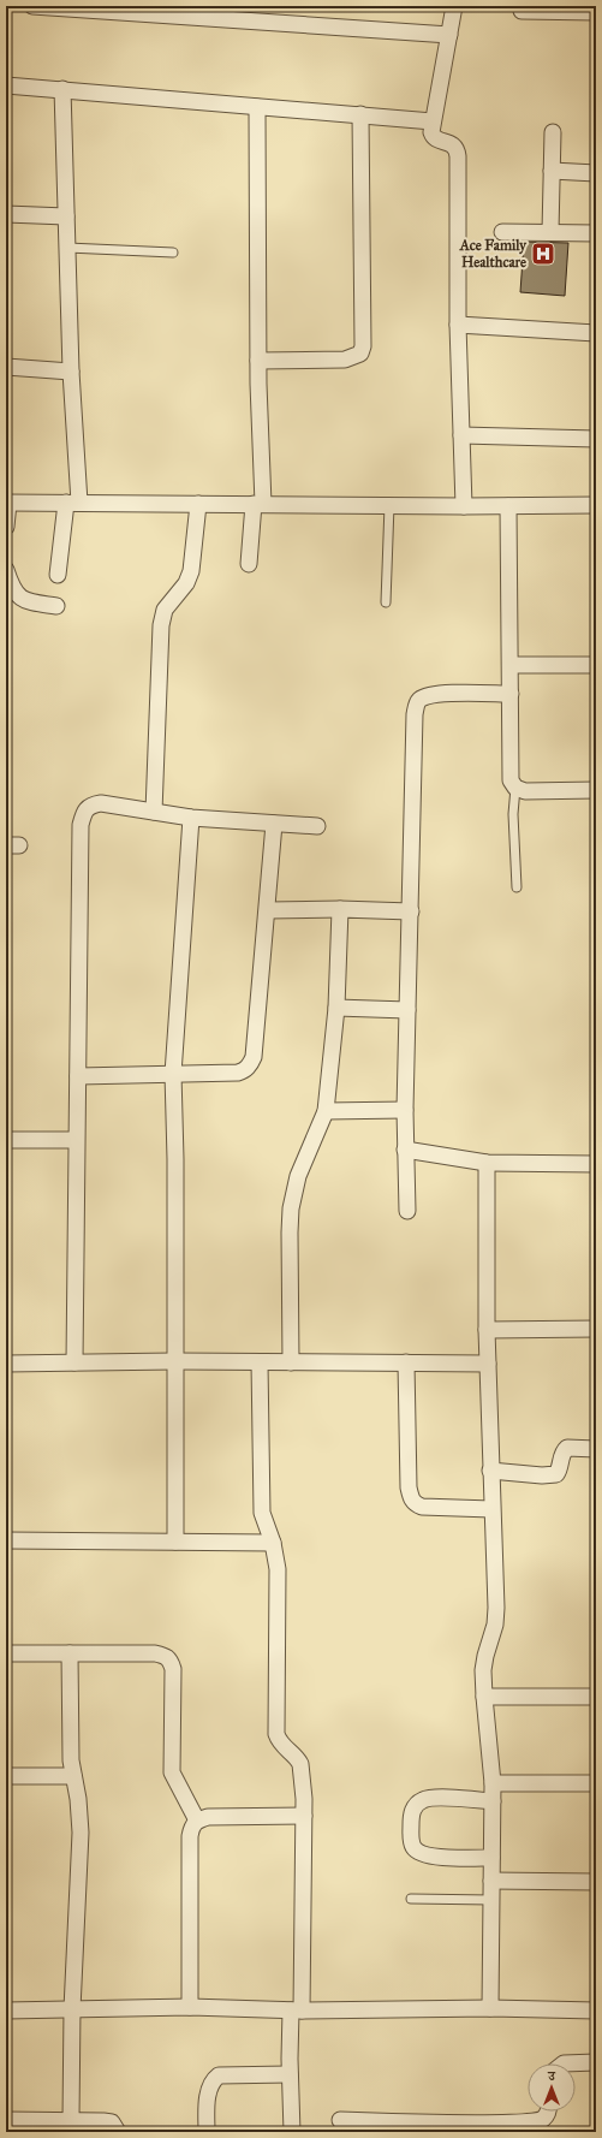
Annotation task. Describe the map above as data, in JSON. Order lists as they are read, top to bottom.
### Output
{
  "places": {
    "hospital": ["Ace Family Healthcare"]
  },
  "north": "top"
}
